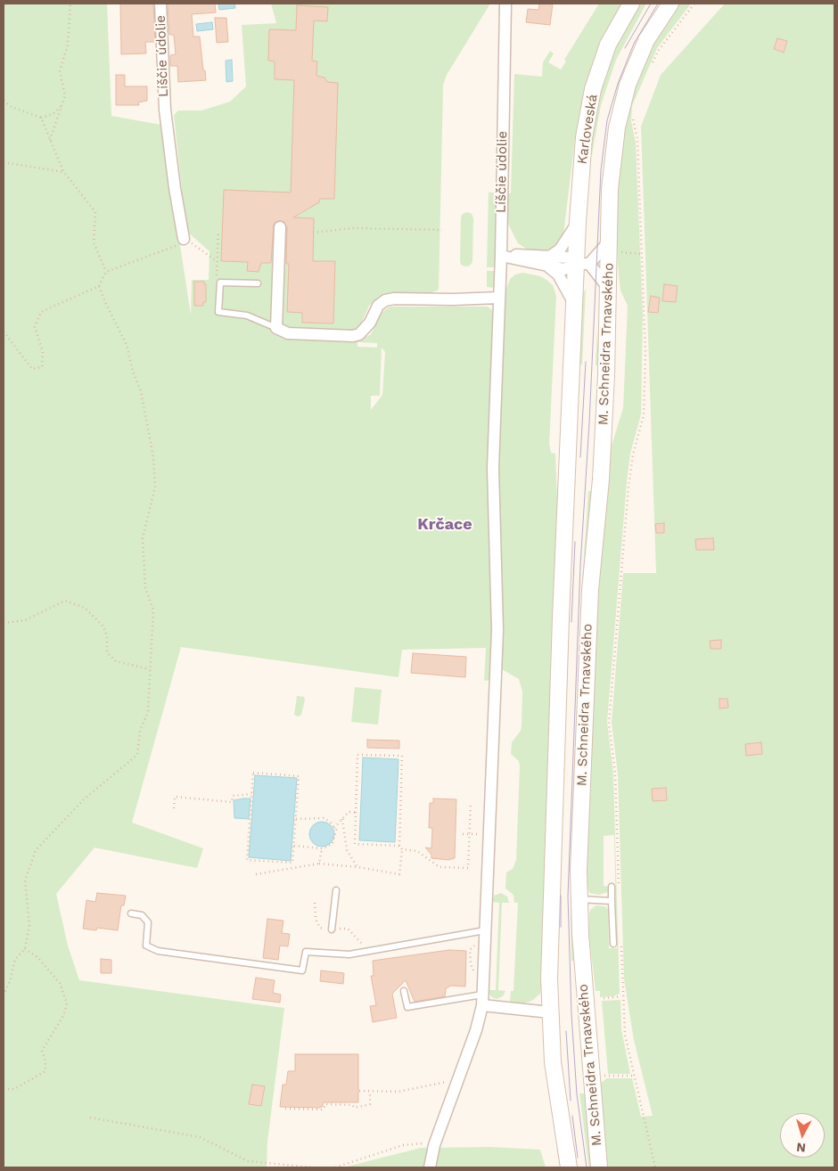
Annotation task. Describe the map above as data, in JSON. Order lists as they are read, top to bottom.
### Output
{
  "streets": {
    "main road": ["Karloveská", "M. Schneidra Trnavského"],
    "street": ["Líščie údolie"]
  },
  "crossings": [
    ["Karloveská", "M. Schneidra Trnavského"]
  ],
  "districts": ["Krčace"],
  "north": "bottom"
}
